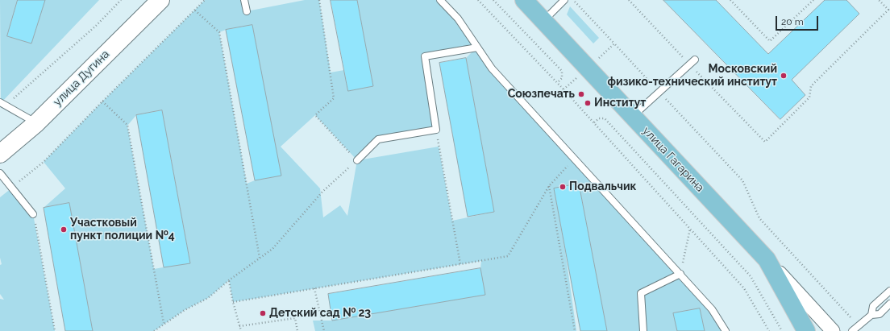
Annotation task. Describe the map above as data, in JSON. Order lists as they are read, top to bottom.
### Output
{
  "streets": {
    "main road": ["улица Дугина", "улица Гагарина"]
  },
  "places": [
    "Московский физико-технический институт",
    "Союзпечать",
    "Институт",
    "Подвальчик",
    "Участковый пункт полиции №4",
    "Детский сад № 23"
  ],
  "scale_bar": "20 m"
}
